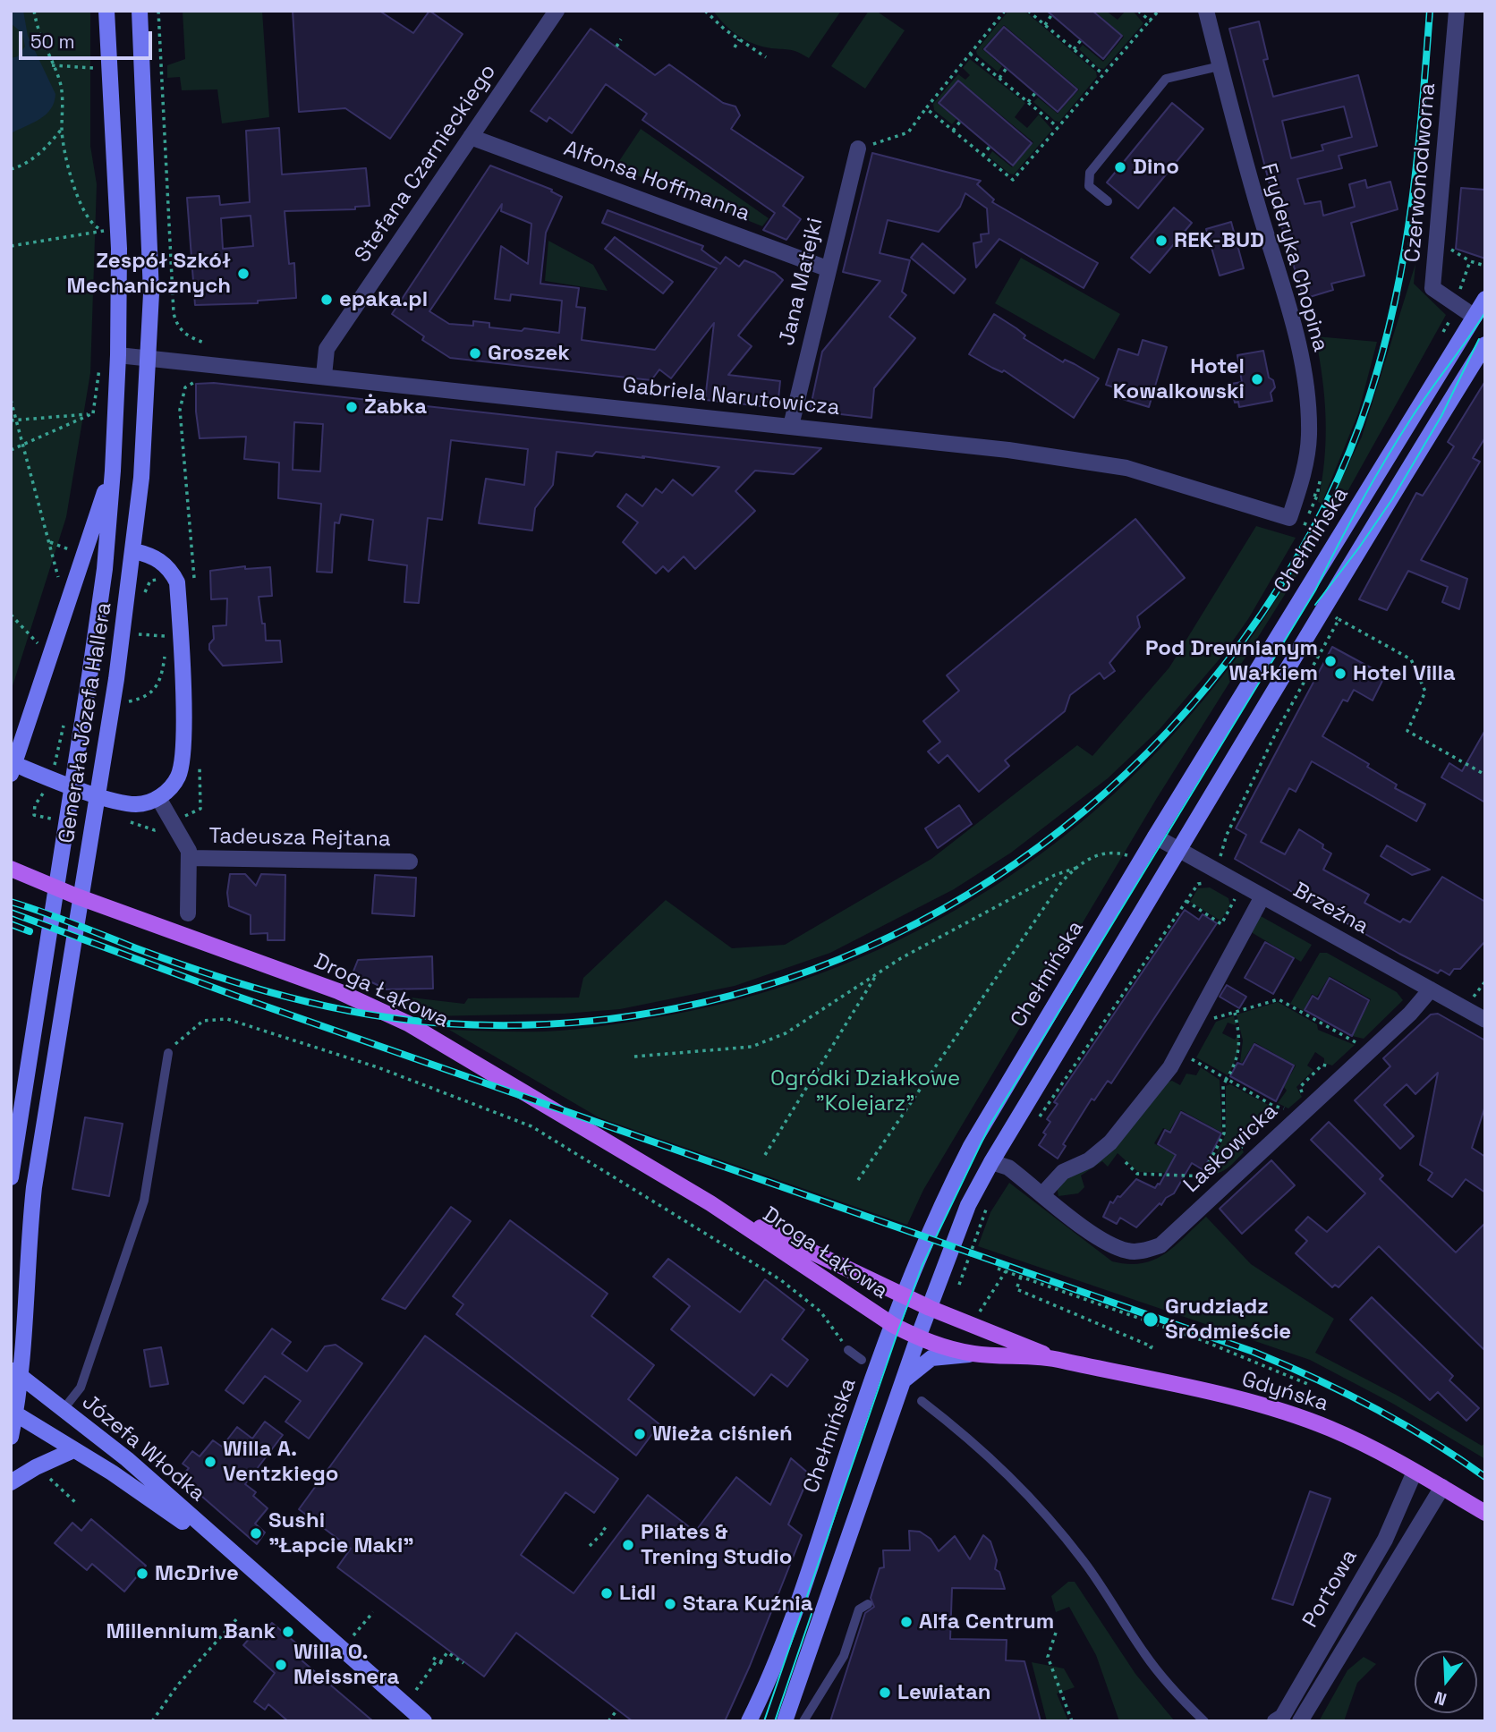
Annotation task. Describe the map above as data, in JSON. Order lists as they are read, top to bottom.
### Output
{
  "streets": {
    "main road": [
      "Chełmińska",
      "Generała Józefa Hallera",
      "Droga Łąkowa",
      "Gdyńska",
      "Józefa Włodka"
    ],
    "street": [
      "Stefana Czarnieckiego",
      "Czerwonodworna",
      "Alfonsa Hoffmanna",
      "Fryderyka Chopina",
      "Jana Matejki",
      "Gabriela Narutowicza",
      "Tadeusza Rejtana",
      "Brzeźna",
      "Laskowicka",
      "Portowa"
    ]
  },
  "crossings": [
    ["Stefana Czarnieckiego", "Alfonsa Hoffmanna"],
    ["Stefana Czarnieckiego", "Gabriela Narutowicza"],
    ["Czerwonodworna", "Chełmińska"],
    ["Alfonsa Hoffmanna", "Jana Matejki"],
    ["Fryderyka Chopina", "Gabriela Narutowicza"],
    ["Jana Matejki", "Gabriela Narutowicza"],
    ["Gabriela Narutowicza", "Generała Józefa Hallera"],
    ["Chełmińska", "Brzeźna"],
    ["Chełmińska", "Droga Łąkowa"],
    ["Chełmińska", "Laskowicka"],
    ["Chełmińska", "Gdyńska"],
    ["Generała Józefa Hallera", "Józefa Włodka"],
    ["Brzeźna", "Laskowicka"],
    ["Droga Łąkowa", "Gdyńska"],
    ["Gdyńska", "Portowa"]
  ],
  "parks": ["Ogródki Działkowe \"Kolejarz\""],
  "places": [
    "Dino",
    "REK-BUD",
    "Zespół Szkół Mechanicznych",
    "epaka.pl",
    "Groszek",
    "Hotel Kowalkowski",
    "Żabka",
    "Pod Drewnianym Wałkiem",
    "Hotel Villa",
    "Grudziądz Śródmieście",
    "Wieża ciśnień",
    "Willa A. Ventzkiego",
    "Sushi \"Łapcie Maki\"",
    "Pilates & Trening Studio",
    "McDrive",
    "Lidl",
    "Stara Kuźnia",
    "Alfa Centrum",
    "Millennium Bank",
    "Willa O. Meissnera",
    "Lewiatan"
  ],
  "scale_bar": "50 m",
  "north": "bottom"
}
